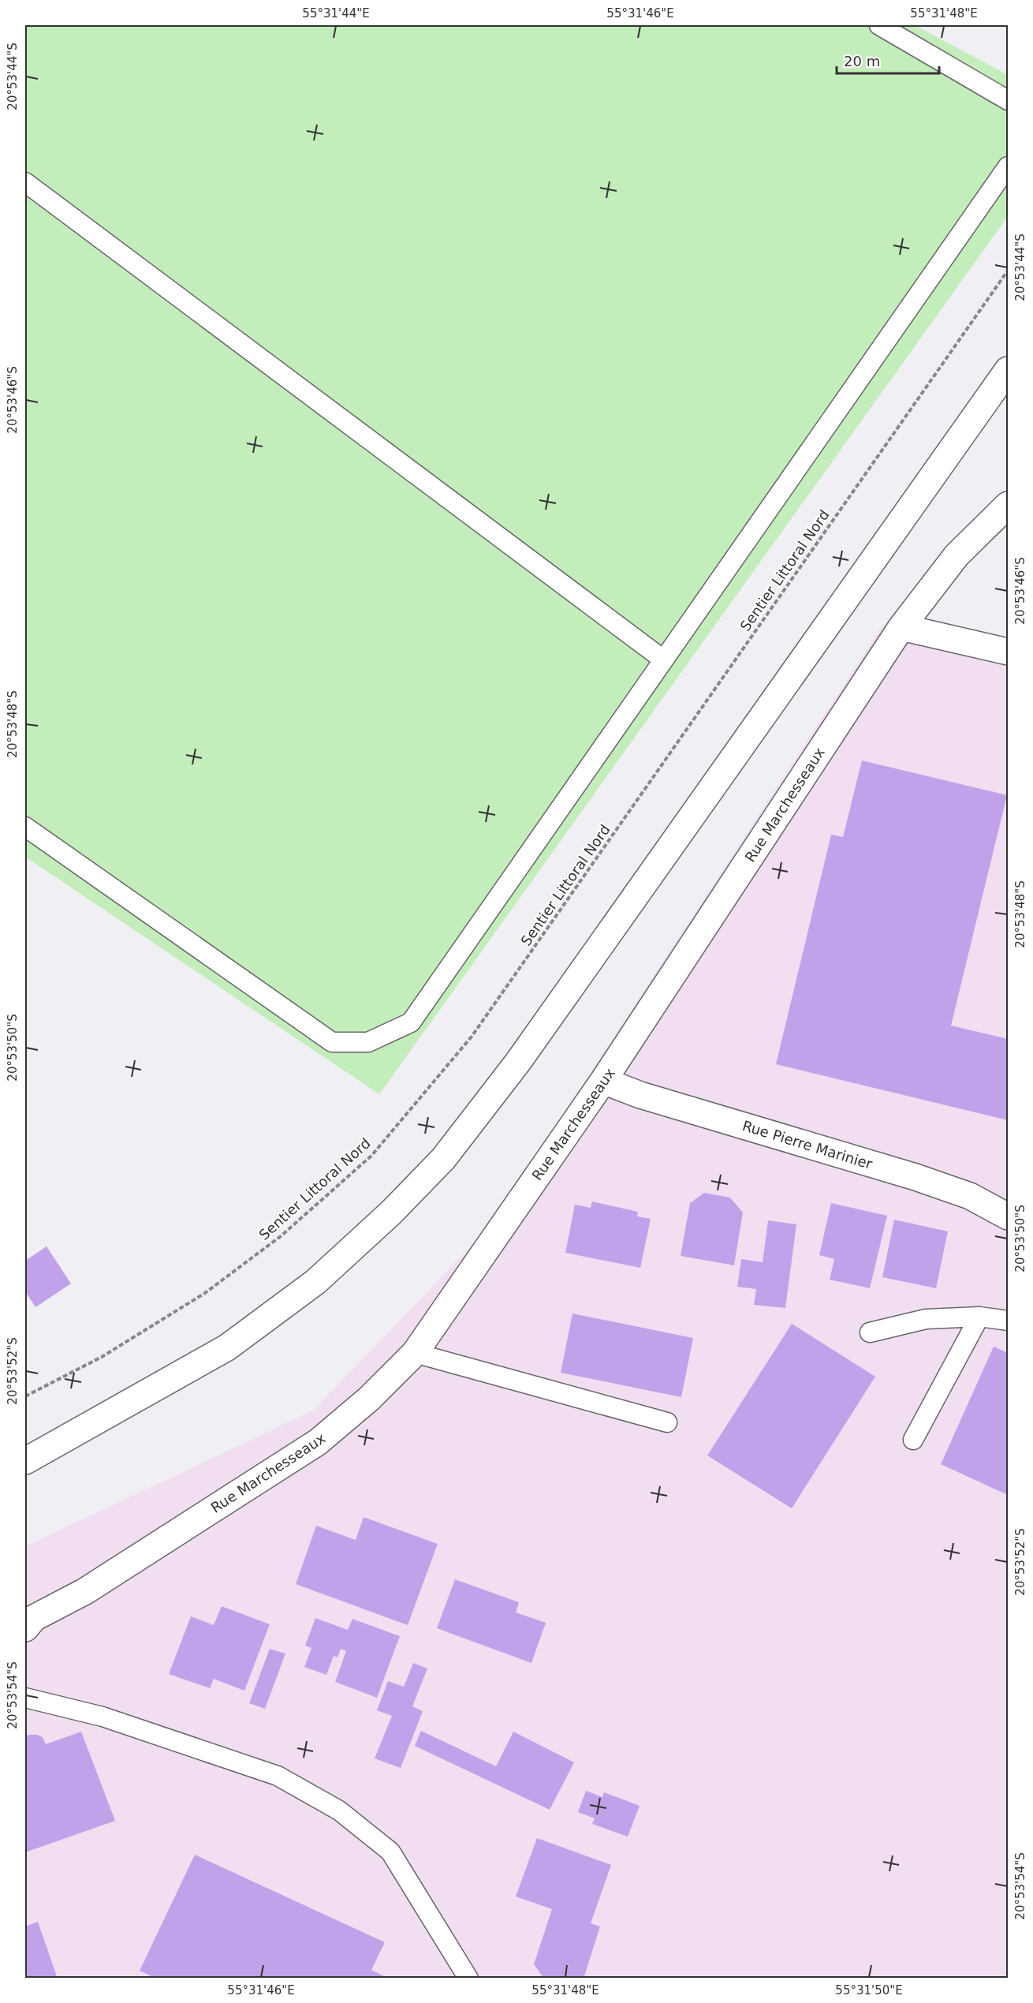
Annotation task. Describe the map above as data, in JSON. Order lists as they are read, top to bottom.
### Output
{
  "streets": {
    "street": ["Rue Marchesseaux", "Rue Pierre Marinier"],
    "path": ["Sentier Littoral Nord"]
  },
  "crossings": [
    ["Rue Marchesseaux", "Rue Pierre Marinier"]
  ],
  "scale_bar": "20 m",
  "coordinates": [
    "55°31'44\"E",
    "55°31'46\"E",
    "55°31'48\"E",
    "20°53'44\"S",
    "20°53'46\"S",
    "20°53'48\"S",
    "20°53'50\"S",
    "20°53'52\"S",
    "20°53'54\"S",
    "55°31'50\"E"
  ]
}
